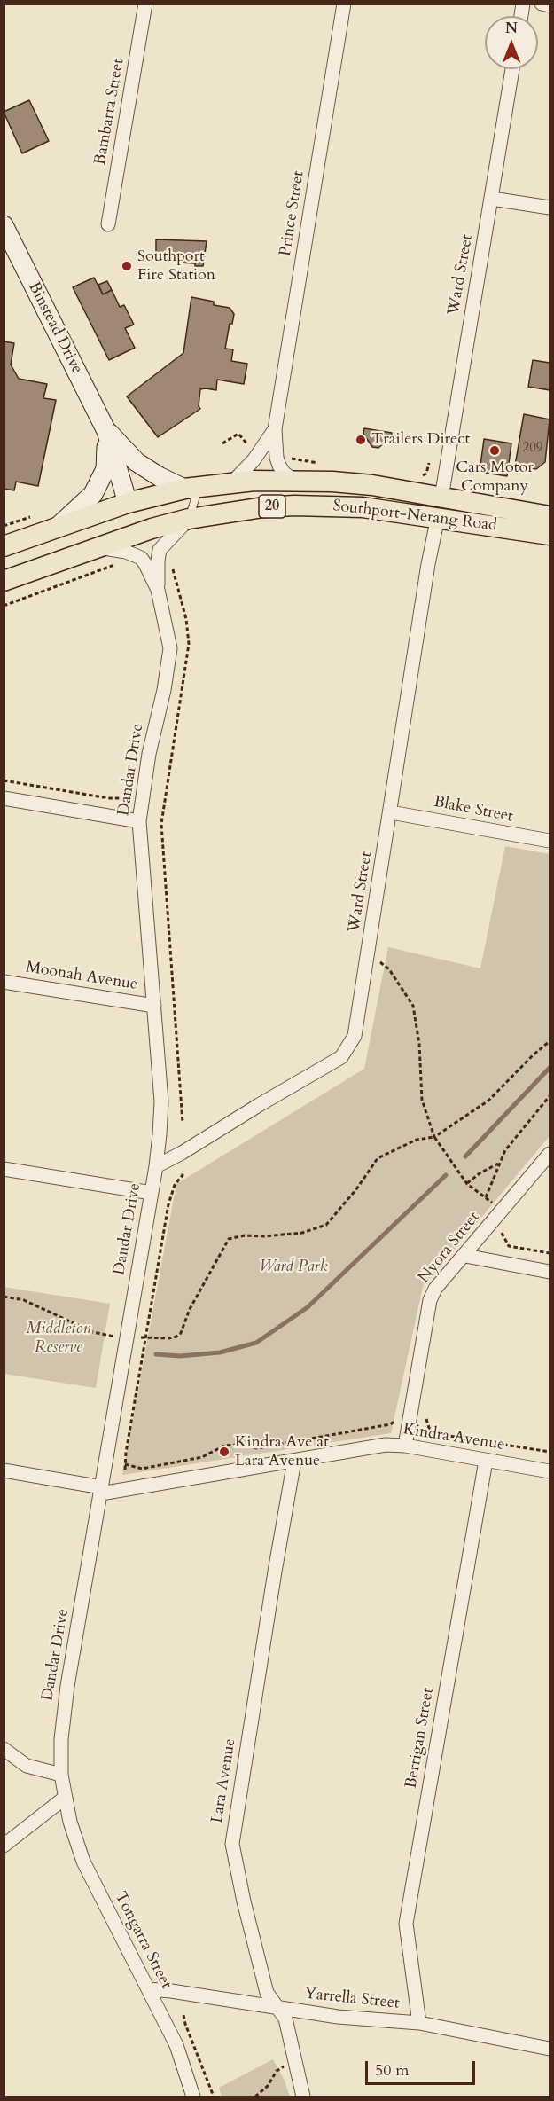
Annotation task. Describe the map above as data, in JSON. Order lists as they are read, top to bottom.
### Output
{
  "streets": {
    "main road": ["20", "Southport-Nerang Road"],
    "street": [
      "Bambarra Street",
      "Prince Street",
      "Ward Street",
      "Binstead Drive",
      "Dandar Drive",
      "Blake Street",
      "Moonah Avenue",
      "Nyora Street",
      "Kindra Avenue",
      "Berrigan Street",
      "Lara Avenue",
      "Tongarra Street",
      "Yarrella Street"
    ]
  },
  "crossings": [
    ["Prince Street", "Southport-Nerang Road"],
    ["Ward Street", "Southport-Nerang Road"],
    ["Ward Street", "Dandar Drive"],
    ["Ward Street", "Blake Street"],
    ["Binstead Drive", "Southport-Nerang Road"],
    ["Southport-Nerang Road", "Dandar Drive"],
    ["Dandar Drive", "Moonah Avenue"],
    ["Dandar Drive", "Kindra Avenue"],
    ["Dandar Drive", "Tongarra Street"],
    ["Nyora Street", "Kindra Avenue"],
    ["Kindra Avenue", "Berrigan Street"],
    ["Kindra Avenue", "Lara Avenue"],
    ["Berrigan Street", "Yarrella Street"],
    ["Lara Avenue", "Yarrella Street"],
    ["Tongarra Street", "Yarrella Street"]
  ],
  "parks": ["Ward Park", "Middleton Reserve"],
  "places": [
    "Southport Fire Station",
    "Trailers Direct",
    "Cars Motor Company",
    "Kindra Ave at Lara Avenue"
  ],
  "house_numbers": ["209"],
  "scale_bar": "50 m",
  "north": "top"
}
